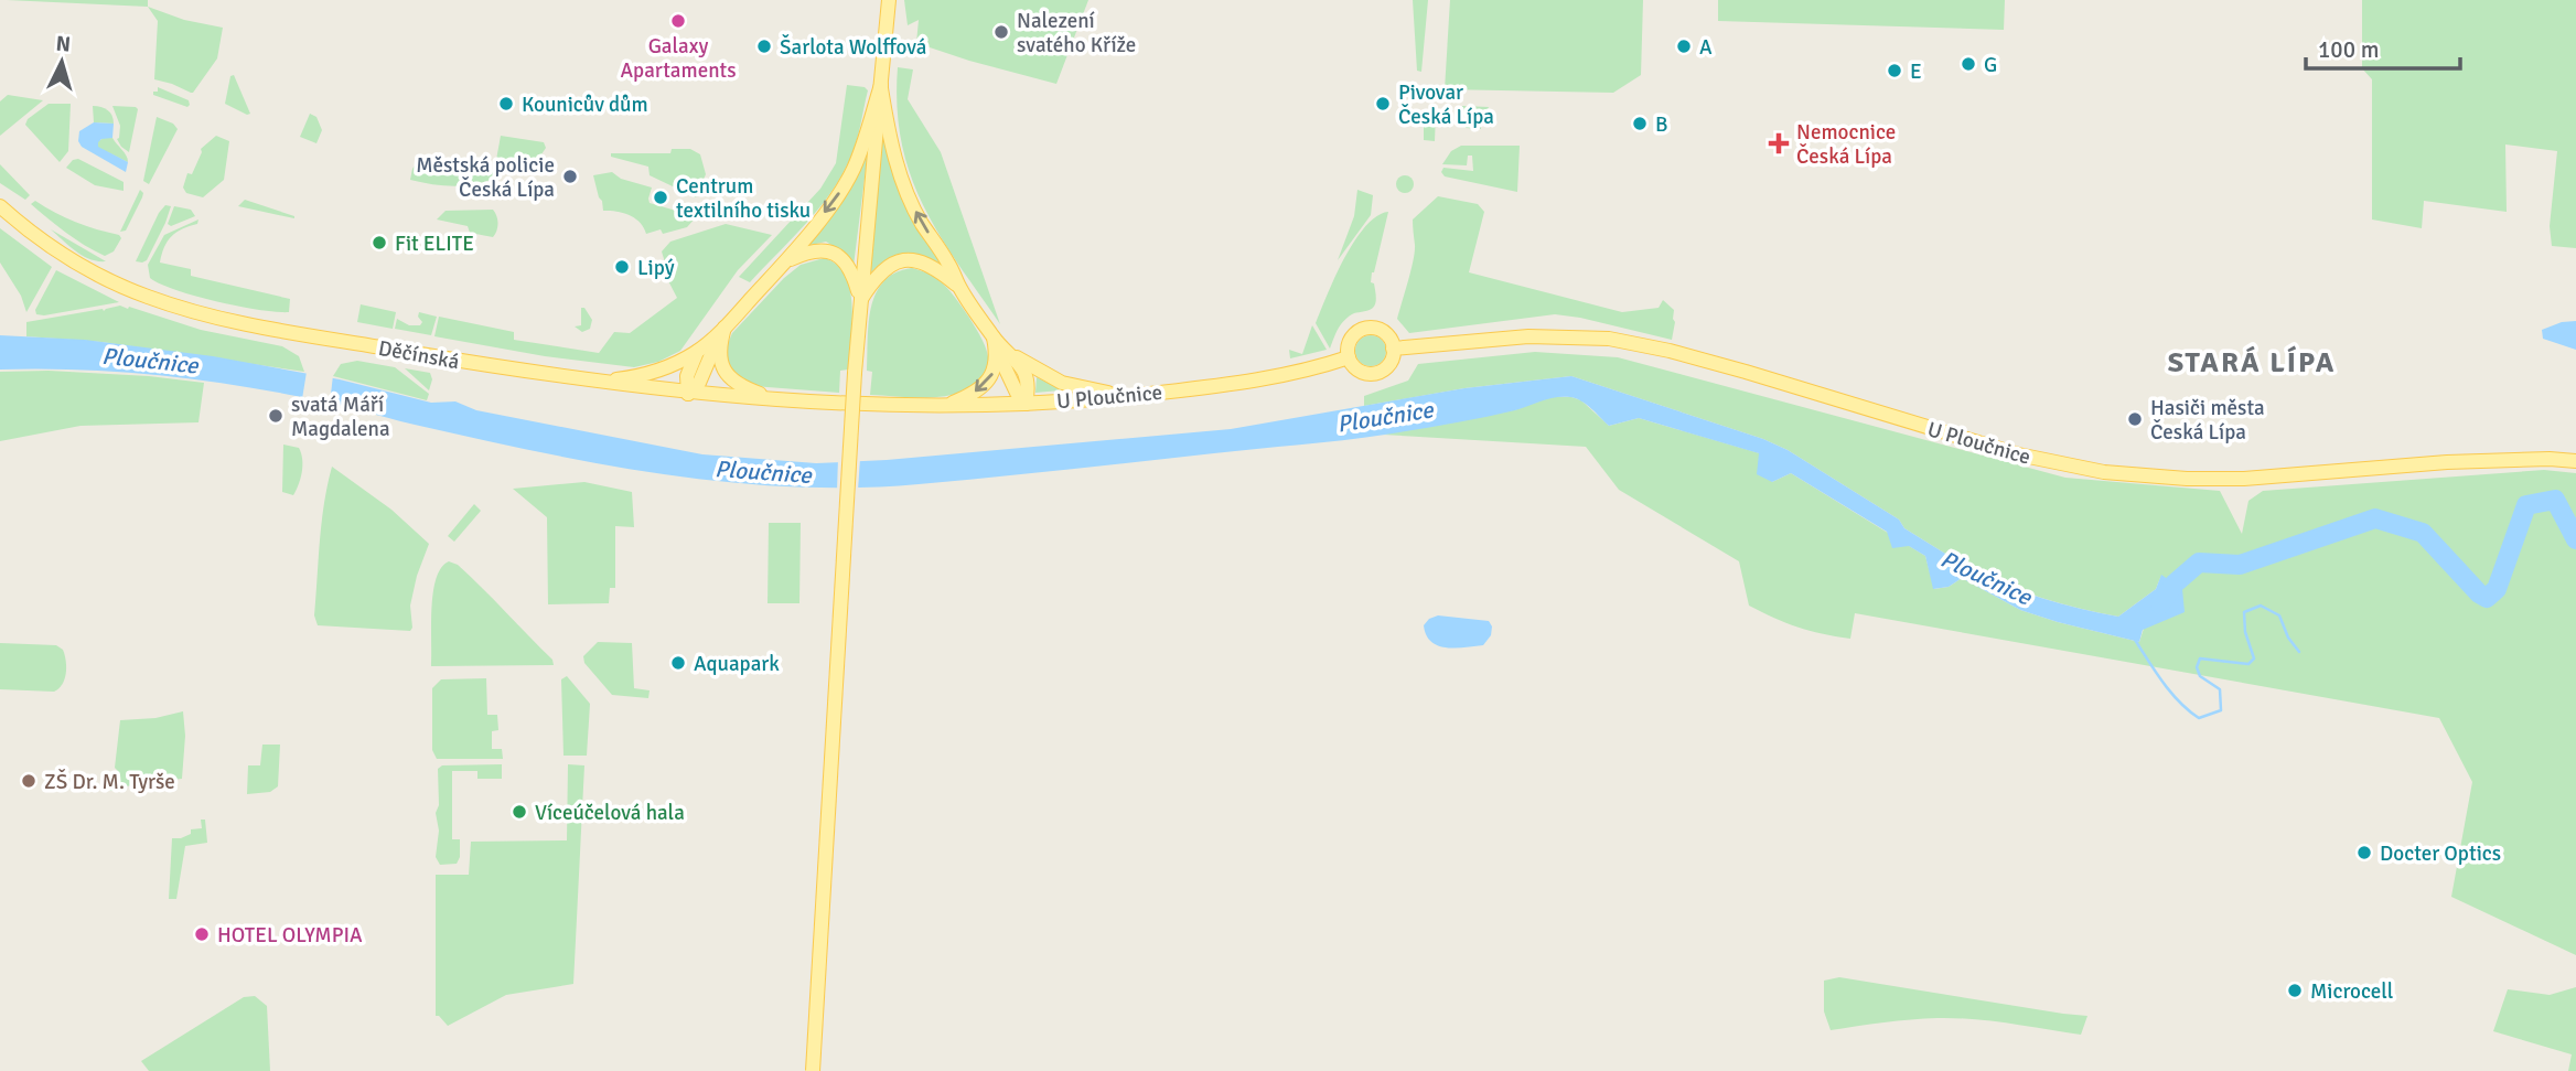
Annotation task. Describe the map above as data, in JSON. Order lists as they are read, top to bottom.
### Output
{
  "streets": {
    "main road": ["Děčínská", "U Ploučnice"]
  },
  "crossings": [
    ["Děčínská", "U Ploučnice"]
  ],
  "districts": ["STARÁ LÍPA"],
  "water": ["Ploučnice"],
  "places": {
    "other": [
      "Galaxy Apartaments",
      "Nalezení svatého Kříže",
      "Šarlota Wolffová",
      "A",
      "G",
      "E",
      "Kounicův dům",
      "Pivovar Česká Lípa",
      "B",
      "Městská policie Česká Lípa",
      "Centrum textilního tisku",
      "Fit ELITE",
      "Lipý",
      "svatá Máří Magdalena",
      "Hasiči města Česká Lípa",
      "Aquapark",
      "ZŠ Dr. M. Tyrše",
      "Víceúčelová hala",
      "Docter Optics",
      "HOTEL OLYMPIA",
      "Microcell"
    ],
    "health": ["Nemocnice Česká Lípa"]
  },
  "scale_bar": "100 m",
  "north": "top"
}
